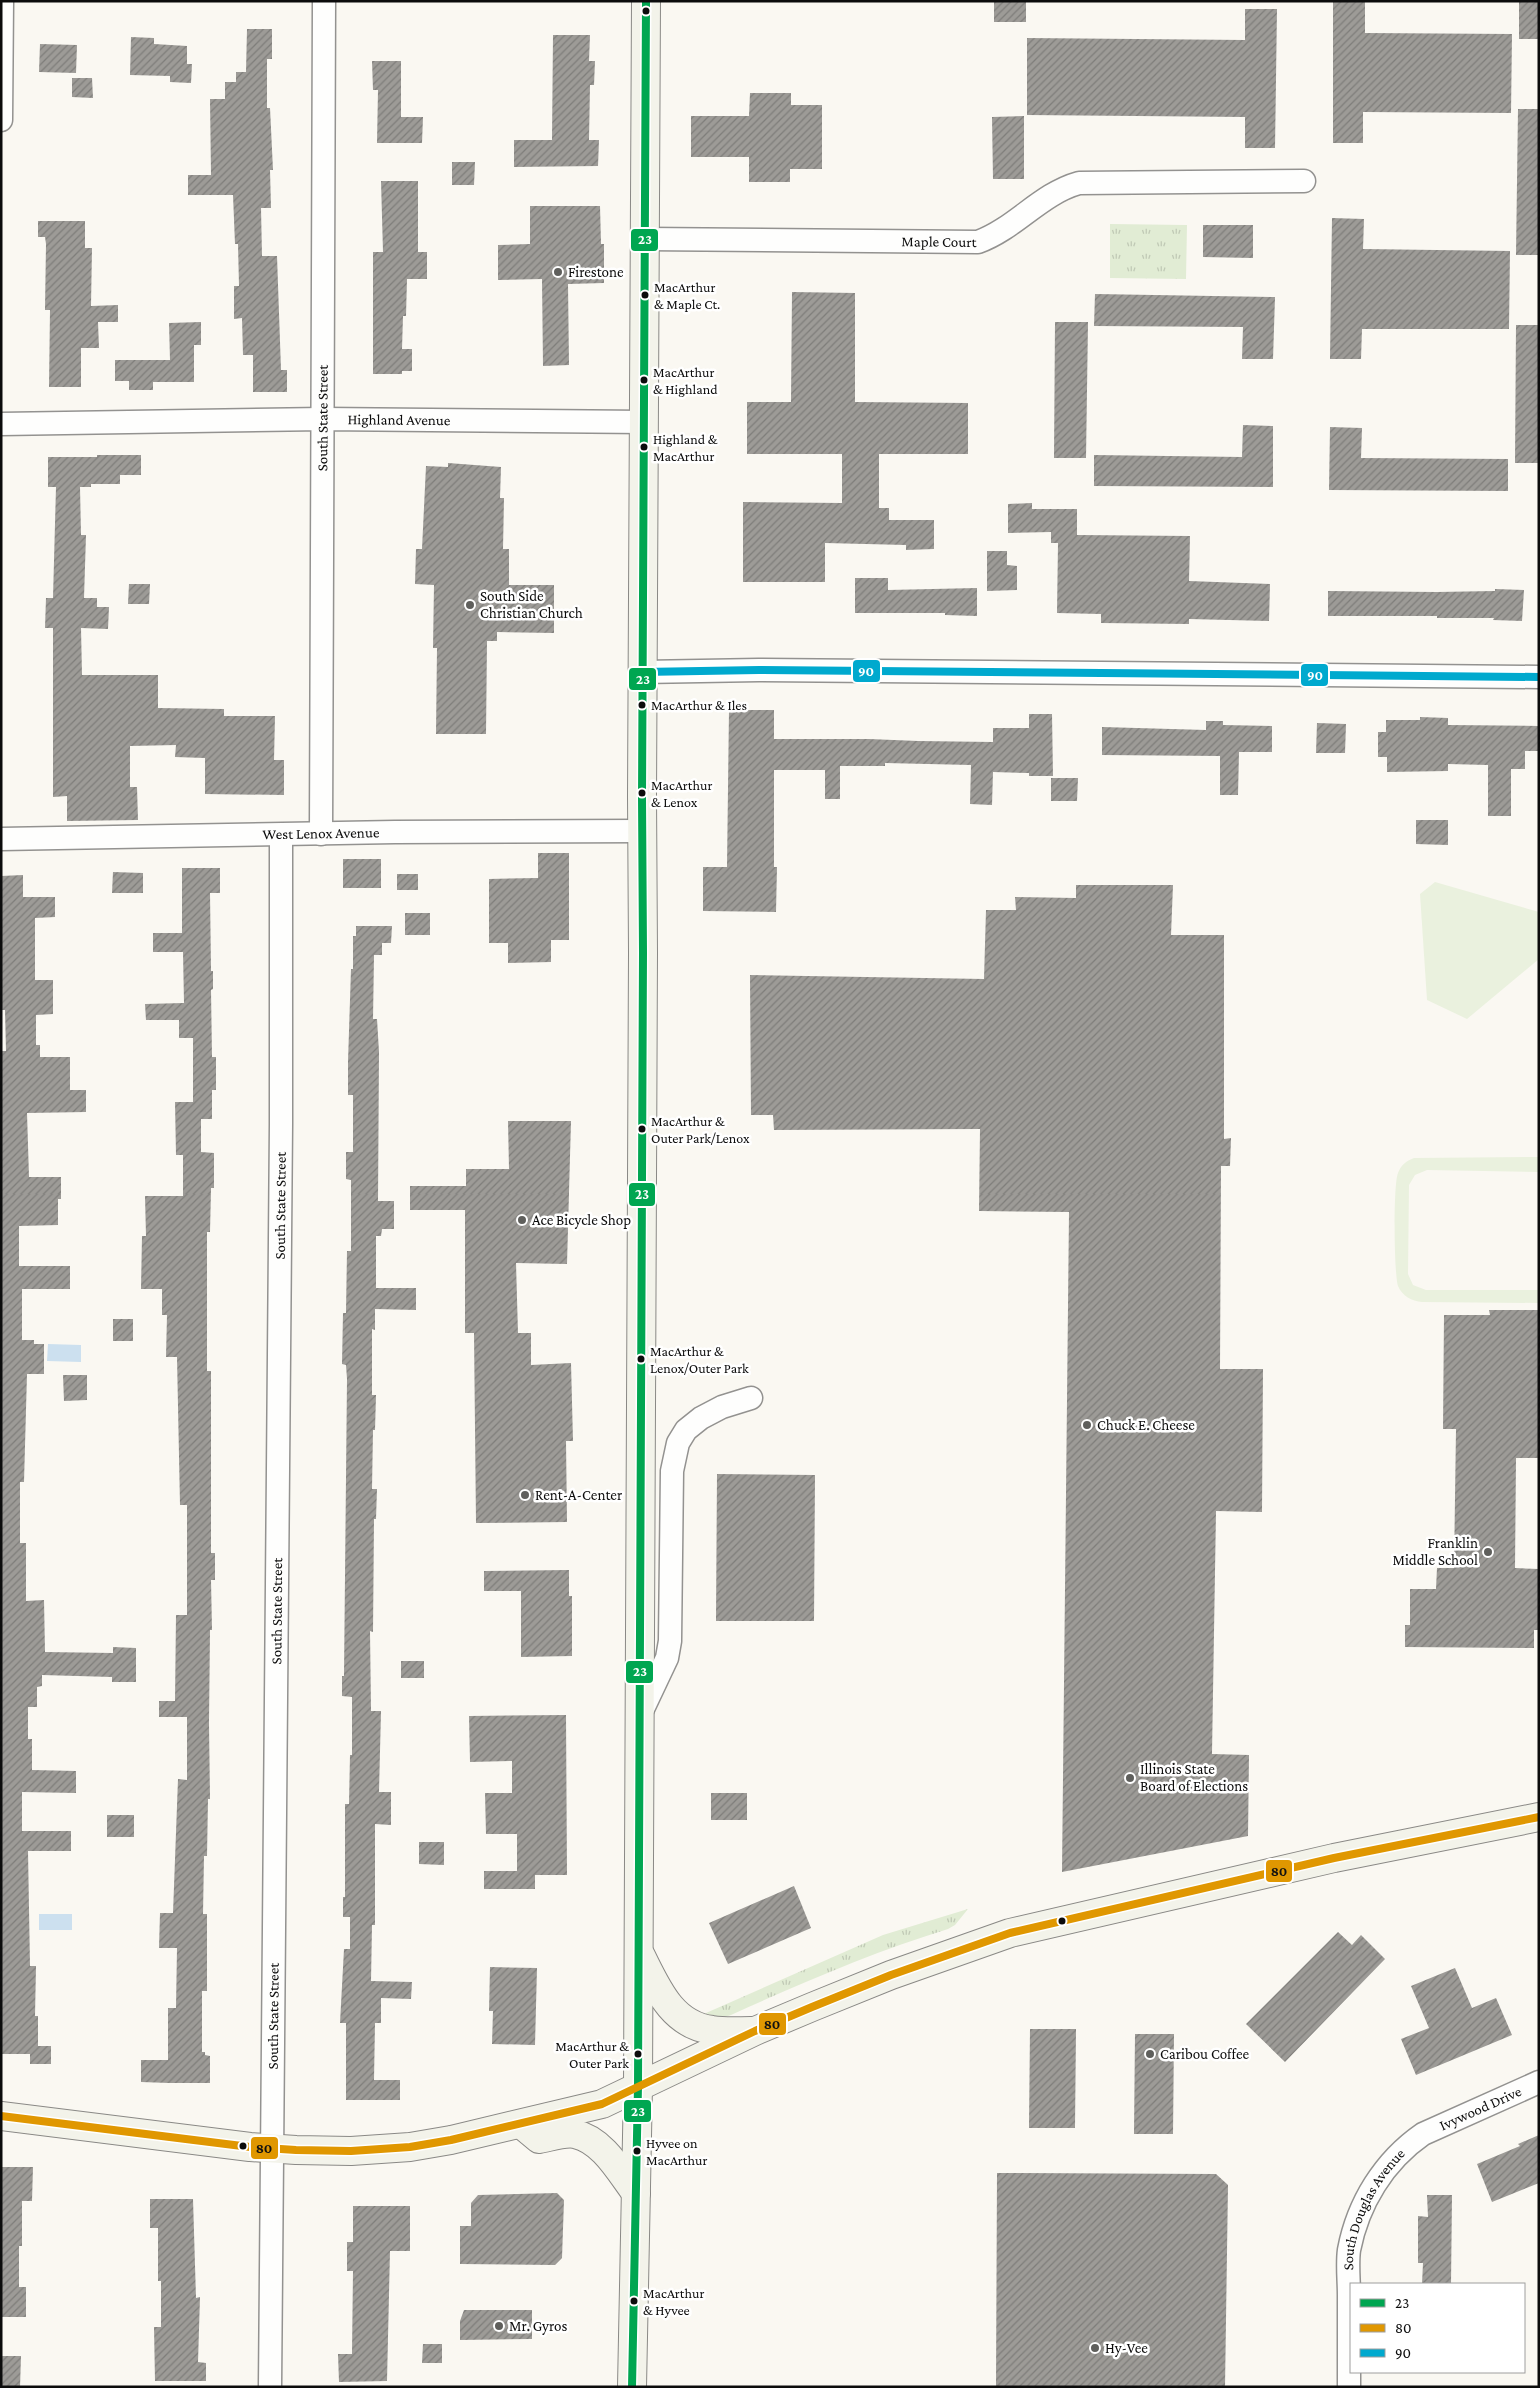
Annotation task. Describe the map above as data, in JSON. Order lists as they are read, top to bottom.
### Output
{
  "streets": {
    "street": [
      "Maple Court",
      "South State Street",
      "Highland Avenue",
      "West Lenox Avenue",
      "Ivywood Drive",
      "South Douglas Avenue"
    ]
  },
  "crossings": [
    ["South State Street", "Highland Avenue"],
    ["South State Street", "West Lenox Avenue"],
    ["Ivywood Drive", "South Douglas Avenue"]
  ],
  "places": [
    "Firestone",
    "MacArthur & Maple Ct.",
    "MacArthur & Highland",
    "Highland & MacArthur",
    "South Side Christian Church",
    "MacArthur & Iles",
    "MacArthur & Lenox",
    "MacArthur & Outer Park/Lenox",
    "Ace Bicycle Shop",
    "MacArthur & Lenox/Outer Park",
    "Chuck E. Cheese",
    "Rent-A-Center",
    "Franklin Middle School",
    "Illinois State Board of Elections",
    "MacArthur & Outer Park",
    "Caribou Coffee",
    "Hyvee on MacArthur",
    "MacArthur & Hyvee",
    "Mr. Gyros",
    "Hy-Vee"
  ],
  "lines": ["transit line 23", "transit line 90", "transit line 80"],
  "legend": ["23", "80", "90"]
}
